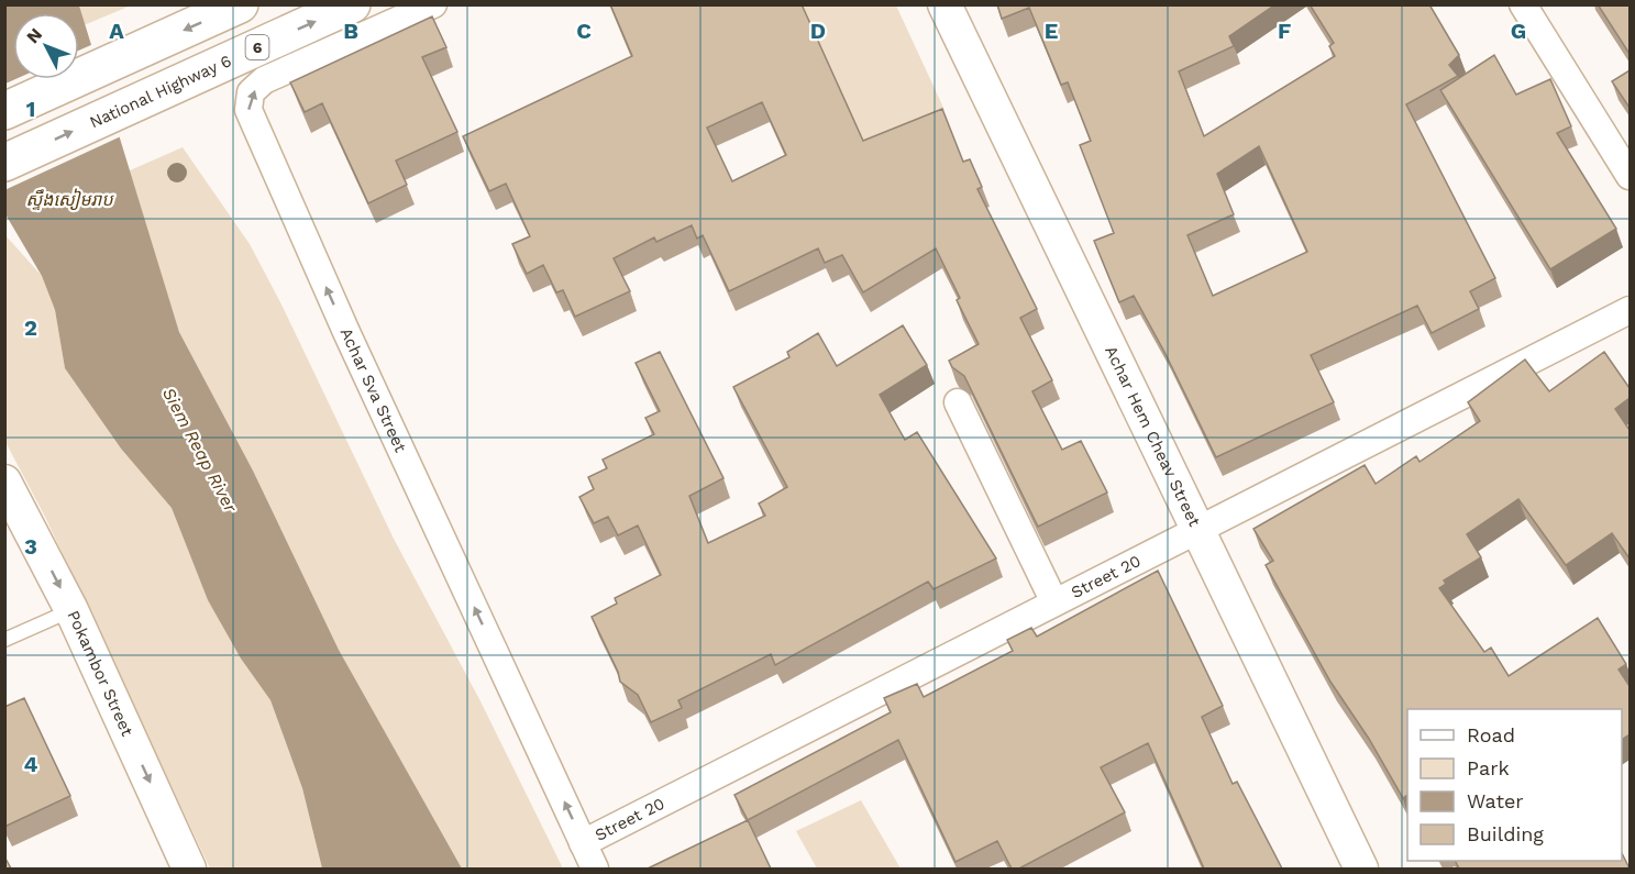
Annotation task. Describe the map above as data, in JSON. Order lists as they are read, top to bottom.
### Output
{
  "streets": {
    "main road": ["6", "National Highway 6"],
    "street": [
      "Achar Sva Street",
      "Achar Hem Cheav Street",
      "Street 20",
      "Pokambor Street"
    ]
  },
  "crossings": [
    ["Achar Sva Street", "Street 20"],
    ["Achar Hem Cheav Street", "Street 20"]
  ],
  "one_way": ["Achar Sva Street", "Pokambor Street"],
  "water": ["ស្ទឹងសៀមរាប", "Siem Reap River"],
  "legend": [
    "Road",
    "Park",
    "Water",
    "Building"
  ],
  "north": "top left",
  "grid": {
    "columns": [
      "A",
      "B",
      "C",
      "D",
      "E",
      "F",
      "G"
    ],
    "rows": [
      "1",
      "2",
      "3",
      "4"
    ]
  }
}
